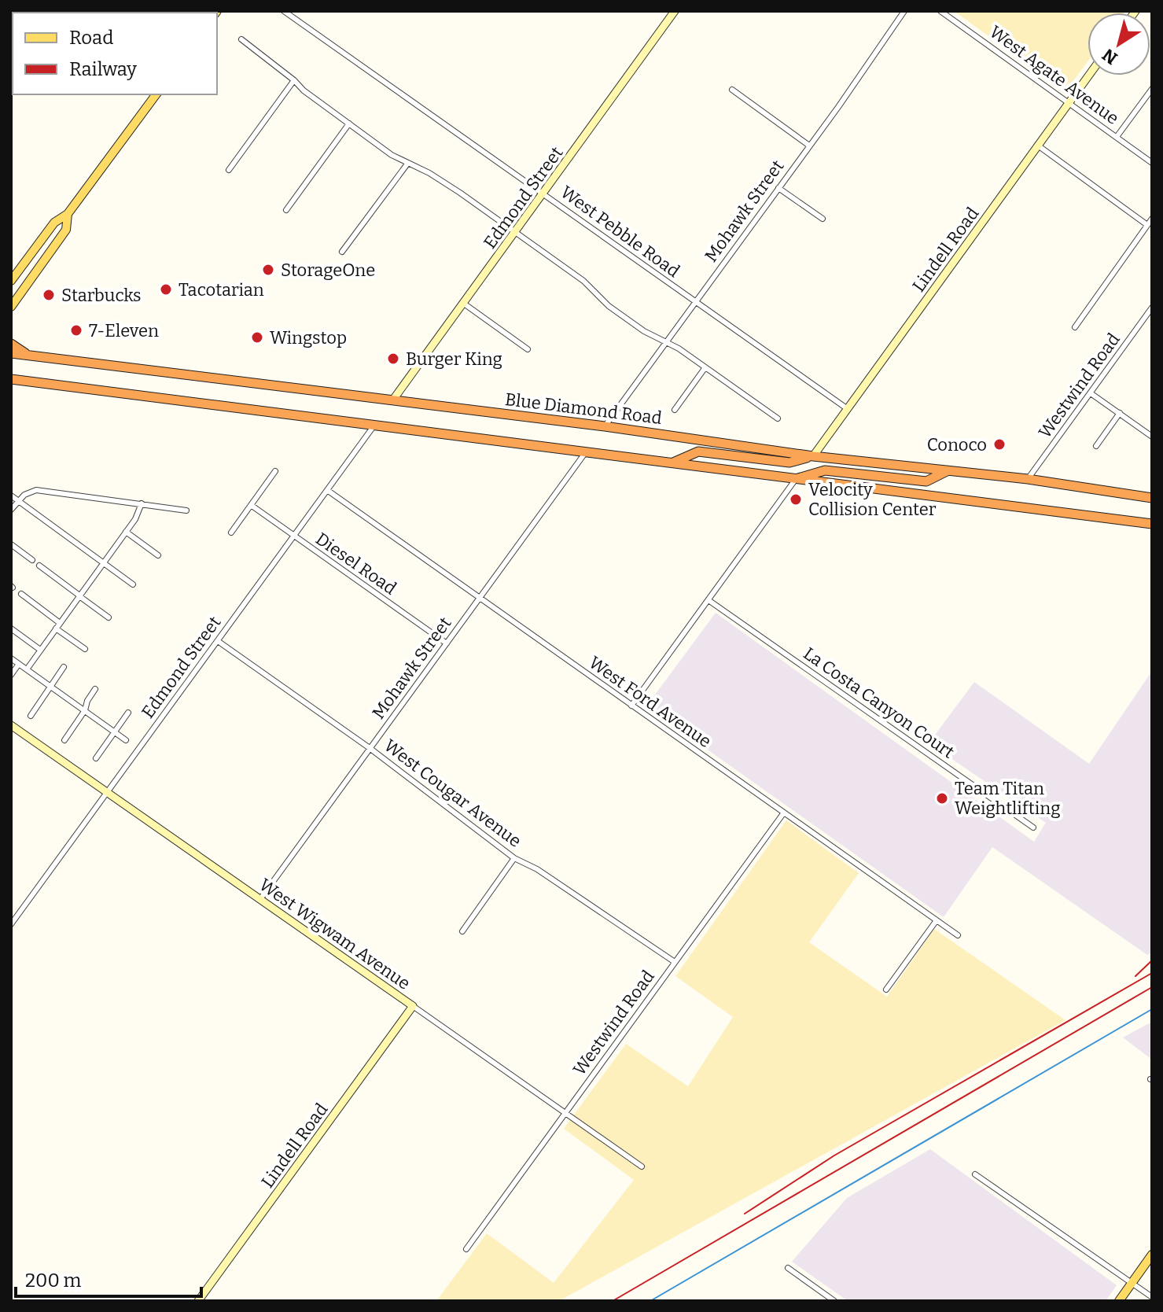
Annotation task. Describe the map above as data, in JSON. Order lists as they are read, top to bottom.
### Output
{
  "streets": {
    "highway": ["Blue Diamond Road"],
    "street": [
      "West Agate Avenue",
      "Edmond Street",
      "Mohawk Street",
      "West Pebble Road",
      "Lindell Road",
      "Westwind Road",
      "Diesel Road",
      "West Ford Avenue",
      "La Costa Canyon Court",
      "West Cougar Avenue",
      "West Wigwam Avenue"
    ]
  },
  "crossings": [
    ["West Agate Avenue", "Lindell Road"],
    ["Edmond Street", "West Pebble Road"],
    ["Edmond Street", "Blue Diamond Road"],
    ["Edmond Street", "Diesel Road"],
    ["Edmond Street", "West Ford Avenue"],
    ["Edmond Street", "West Cougar Avenue"],
    ["Edmond Street", "West Wigwam Avenue"],
    ["Mohawk Street", "West Pebble Road"],
    ["Mohawk Street", "Blue Diamond Road"],
    ["Mohawk Street", "Diesel Road"],
    ["Mohawk Street", "West Ford Avenue"],
    ["Mohawk Street", "West Cougar Avenue"],
    ["Mohawk Street", "West Wigwam Avenue"],
    ["West Pebble Road", "Lindell Road"],
    ["Lindell Road", "Blue Diamond Road"],
    ["Lindell Road", "West Wigwam Avenue"],
    ["Westwind Road", "Blue Diamond Road"],
    ["Westwind Road", "West Ford Avenue"],
    ["Westwind Road", "West Cougar Avenue"],
    ["Westwind Road", "West Wigwam Avenue"]
  ],
  "places": [
    "StorageOne",
    "Tacotarian",
    "Starbucks",
    "7-Eleven",
    "Wingstop",
    "Burger King",
    "Conoco",
    "Velocity Collision Center",
    "Team Titan Weightlifting"
  ],
  "legend": ["Road", "Railway"],
  "scale_bar": "200 m",
  "north": "bottom left"
}
